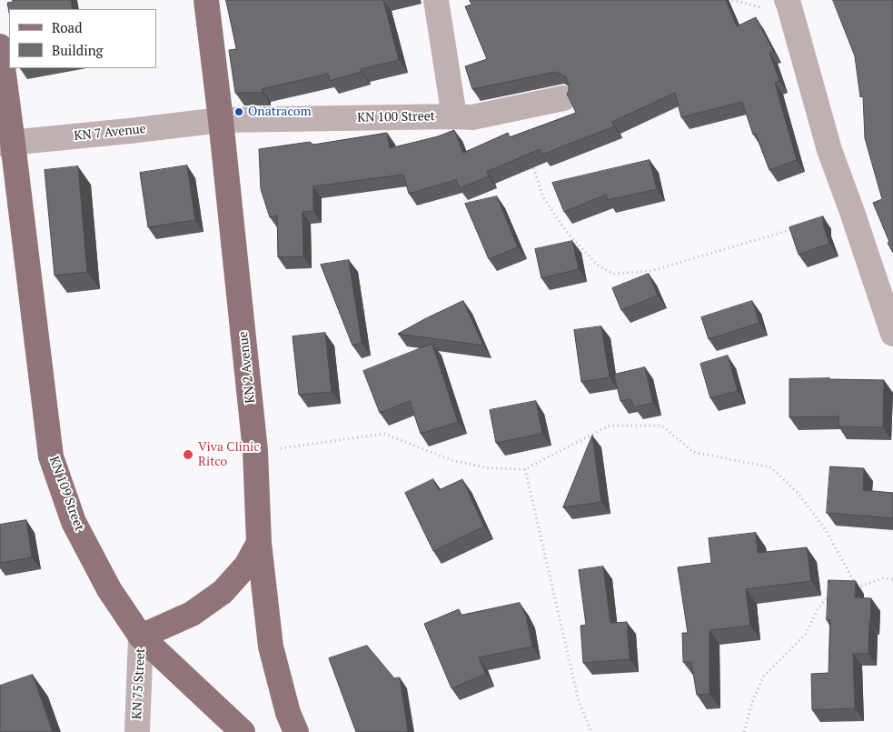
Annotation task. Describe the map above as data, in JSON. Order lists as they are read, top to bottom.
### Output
{
  "streets": {
    "main road": ["KN 2 Avenue", "KN 109 Street"],
    "street": ["KN 100 Street", "KN 7 Avenue", "KN 75 Street"]
  },
  "crossings": [
    ["KN 100 Street", "KN 7 Avenue"],
    ["KN 100 Street", "KN 2 Avenue"],
    ["KN 7 Avenue", "KN 2 Avenue"],
    ["KN 7 Avenue", "KN 109 Street"],
    ["KN 109 Street", "KN 75 Street"]
  ],
  "places": ["Onatracom", "Viva Clinic Ritco"],
  "legend": ["Road", "Building"]
}
